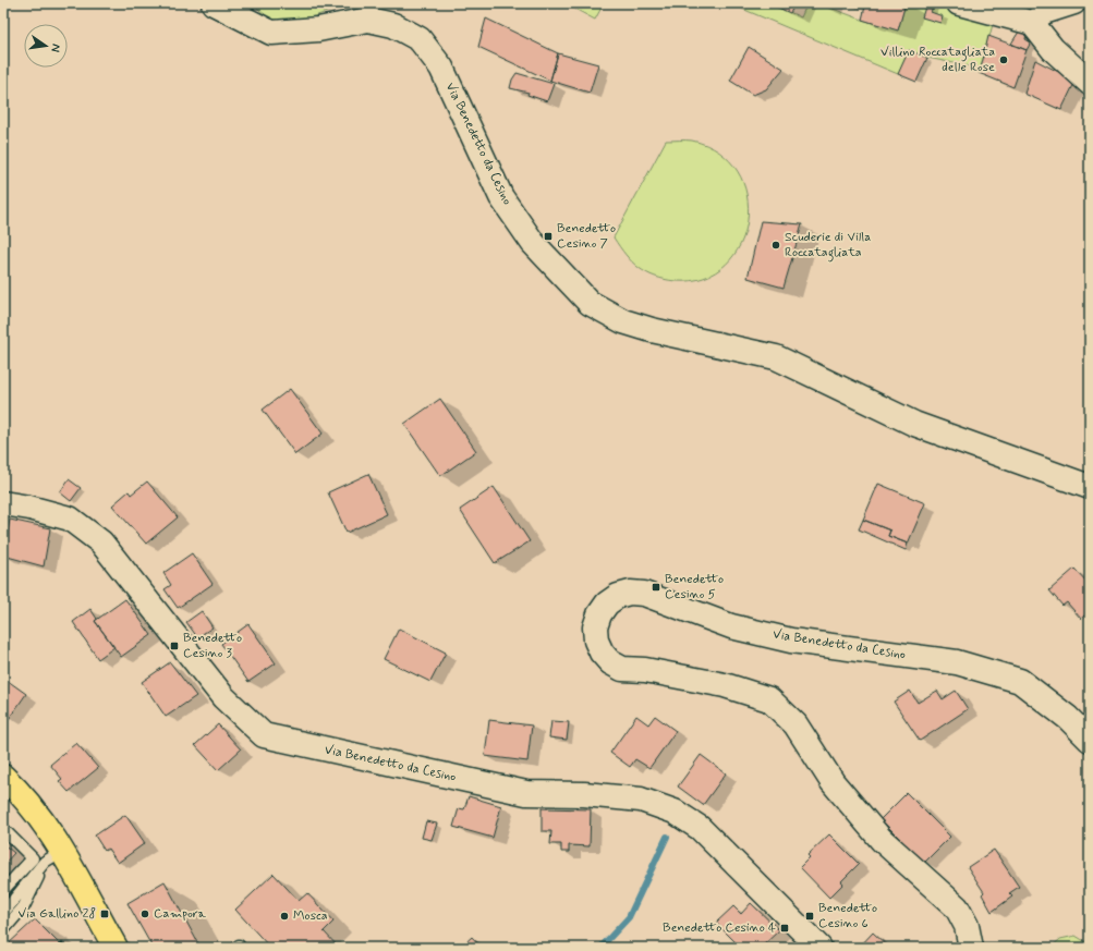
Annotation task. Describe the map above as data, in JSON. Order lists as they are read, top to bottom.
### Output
{
  "streets": {
    "street": ["Via Benedetto da Cesino"]
  },
  "places": {
    "other": [
      "Villino Roccatagliata delle Rose",
      "Scuderie di Villa Roccatagliata",
      "Campora",
      "Mosca"
    ],
    "transit": [
      "Benedetto Cesino 7",
      "Benedetto Cesino 5",
      "Benedetto Cesino 3",
      "Via Gallino 28",
      "Benedetto Cesino 6",
      "Benedetto Cesino 4"
    ]
  },
  "north": "right"
}
